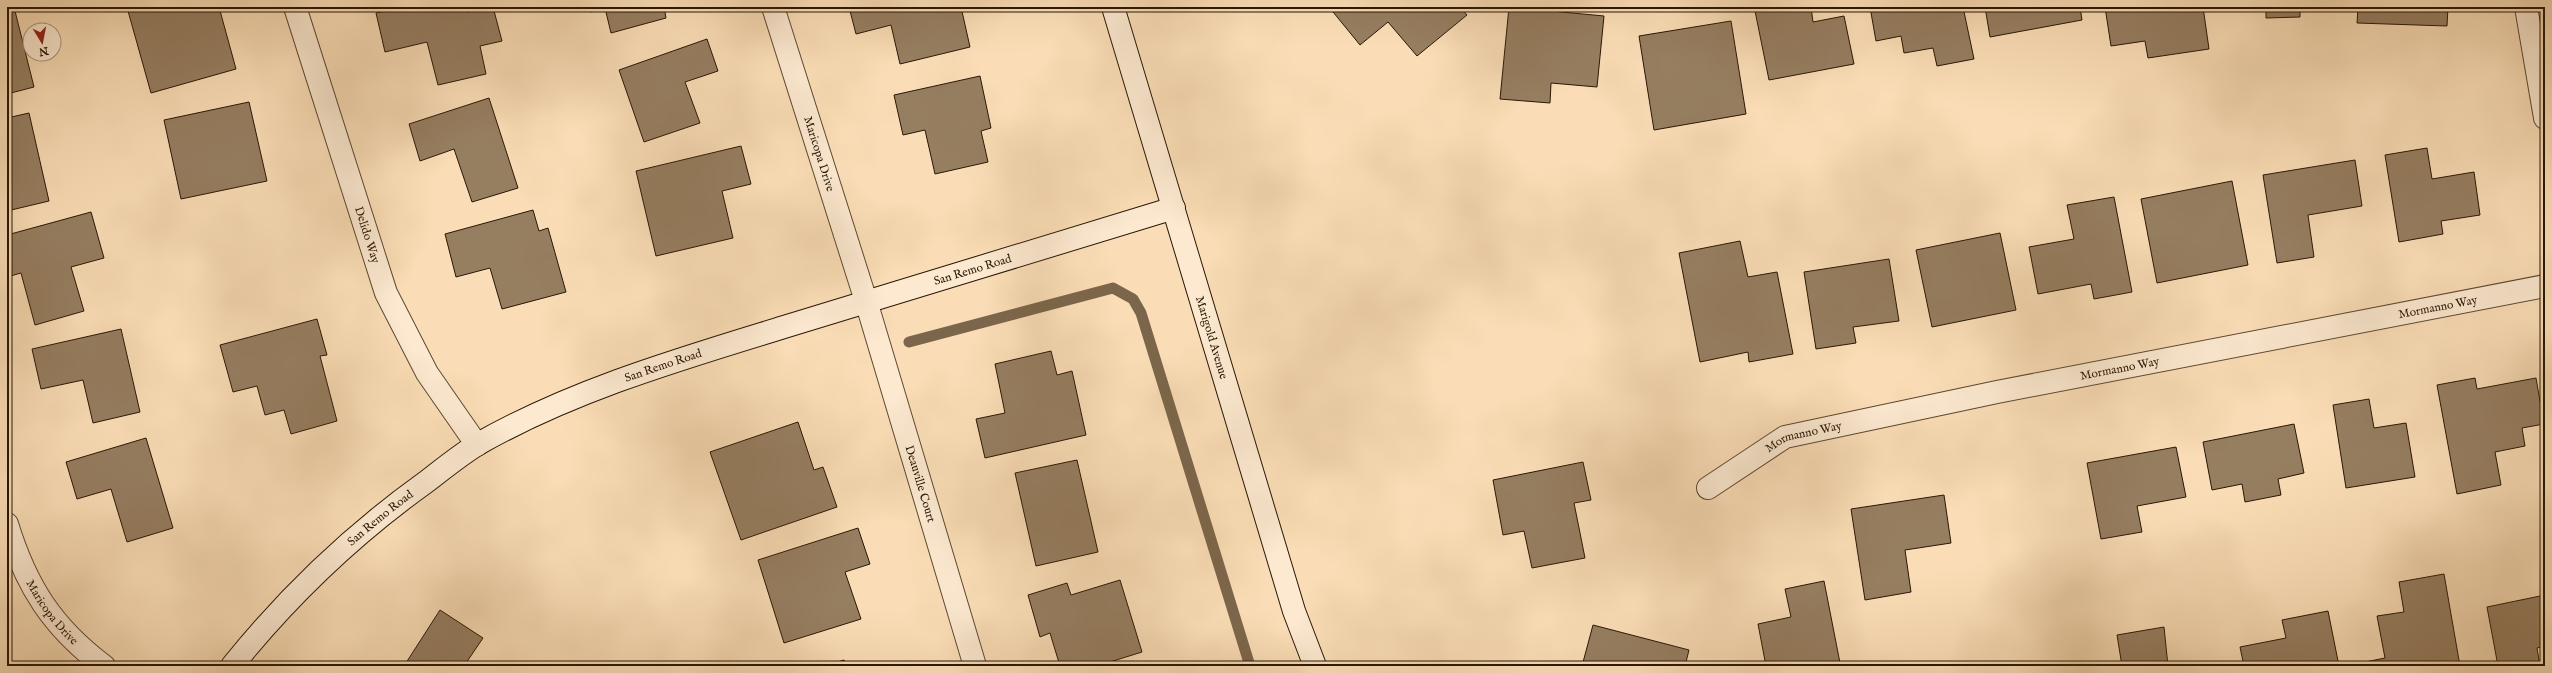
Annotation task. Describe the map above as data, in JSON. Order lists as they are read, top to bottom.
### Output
{
  "streets": {
    "street": [
      "Maricopa Drive",
      "Delido Way",
      "San Remo Road",
      "Mormanno Way",
      "Marigold Avenue",
      "Deauville Court"
    ]
  },
  "crossings": [
    ["Maricopa Drive", "San Remo Road"],
    ["Maricopa Drive", "Deauville Court"],
    ["Delido Way", "San Remo Road"],
    ["San Remo Road", "Marigold Avenue"],
    ["San Remo Road", "Deauville Court"]
  ],
  "north": "bottom"
}
